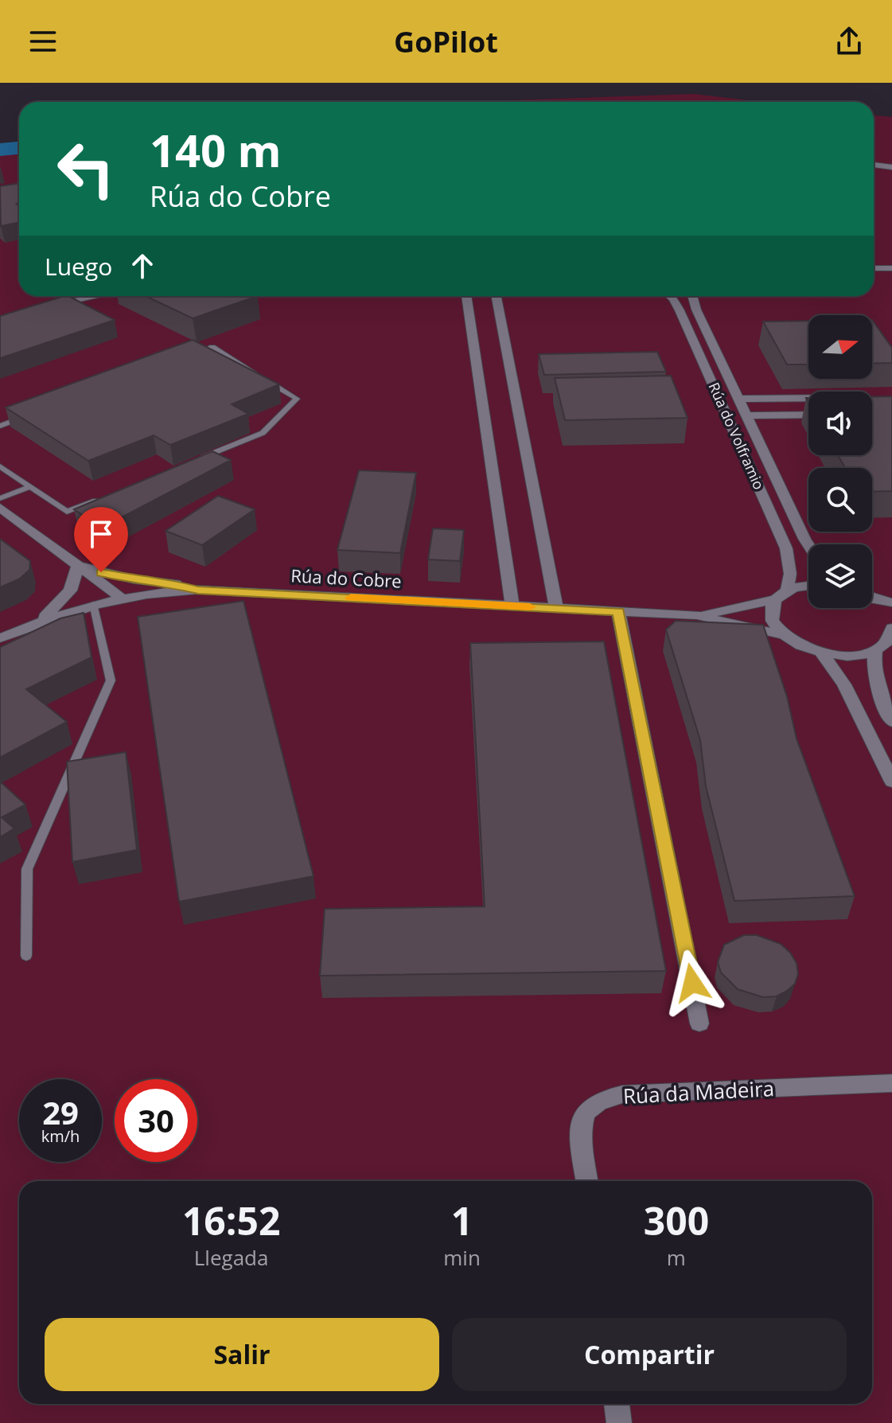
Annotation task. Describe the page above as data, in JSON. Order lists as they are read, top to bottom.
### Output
{
  "streets": {
    "street": ["Rúa do Volframio", "Rúa do Cobre", "Rúa da Madeira"]
  },
  "north": "right",
  "page": {
    "header": "GoPilot",
    "turn": ["140 m", "Rúa do Cobre"],
    "then": "Luego",
    "speed": "29 km/h",
    "limit": "30",
    "eta": [
      "16:52",
      "Llegada",
      "1",
      "min",
      "300",
      "m"
    ],
    "buttons": ["Salir", "Compartir"]
  }
}
